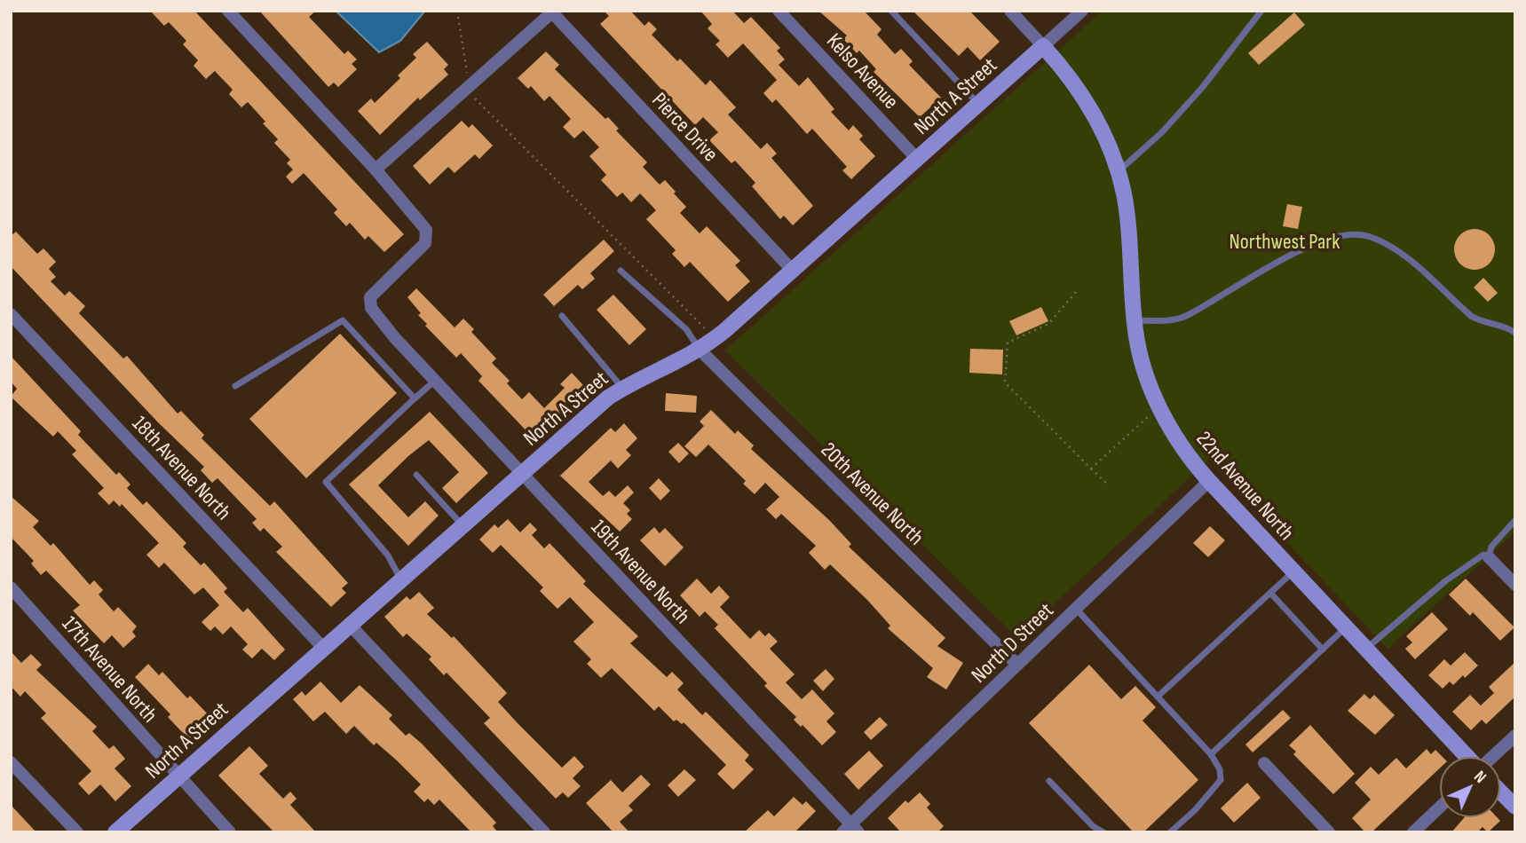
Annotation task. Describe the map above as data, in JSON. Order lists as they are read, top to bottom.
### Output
{
  "streets": {
    "street": [
      "Kelso Avenue",
      "North A Street",
      "Pierce Drive",
      "18th Avenue North",
      "22nd Avenue North",
      "20th Avenue North",
      "19th Avenue North",
      "North D Street",
      "17th Avenue North"
    ]
  },
  "crossings": [
    ["Kelso Avenue", "North A Street"],
    ["North A Street", "Pierce Drive"],
    ["North A Street", "18th Avenue North"],
    ["North A Street", "22nd Avenue North"],
    ["North A Street", "20th Avenue North"],
    ["North A Street", "19th Avenue North"],
    ["North A Street", "17th Avenue North"],
    ["22nd Avenue North", "North D Street"],
    ["20th Avenue North", "North D Street"],
    ["19th Avenue North", "North D Street"]
  ],
  "parks": ["Northwest Park"],
  "north": "top right"
}
